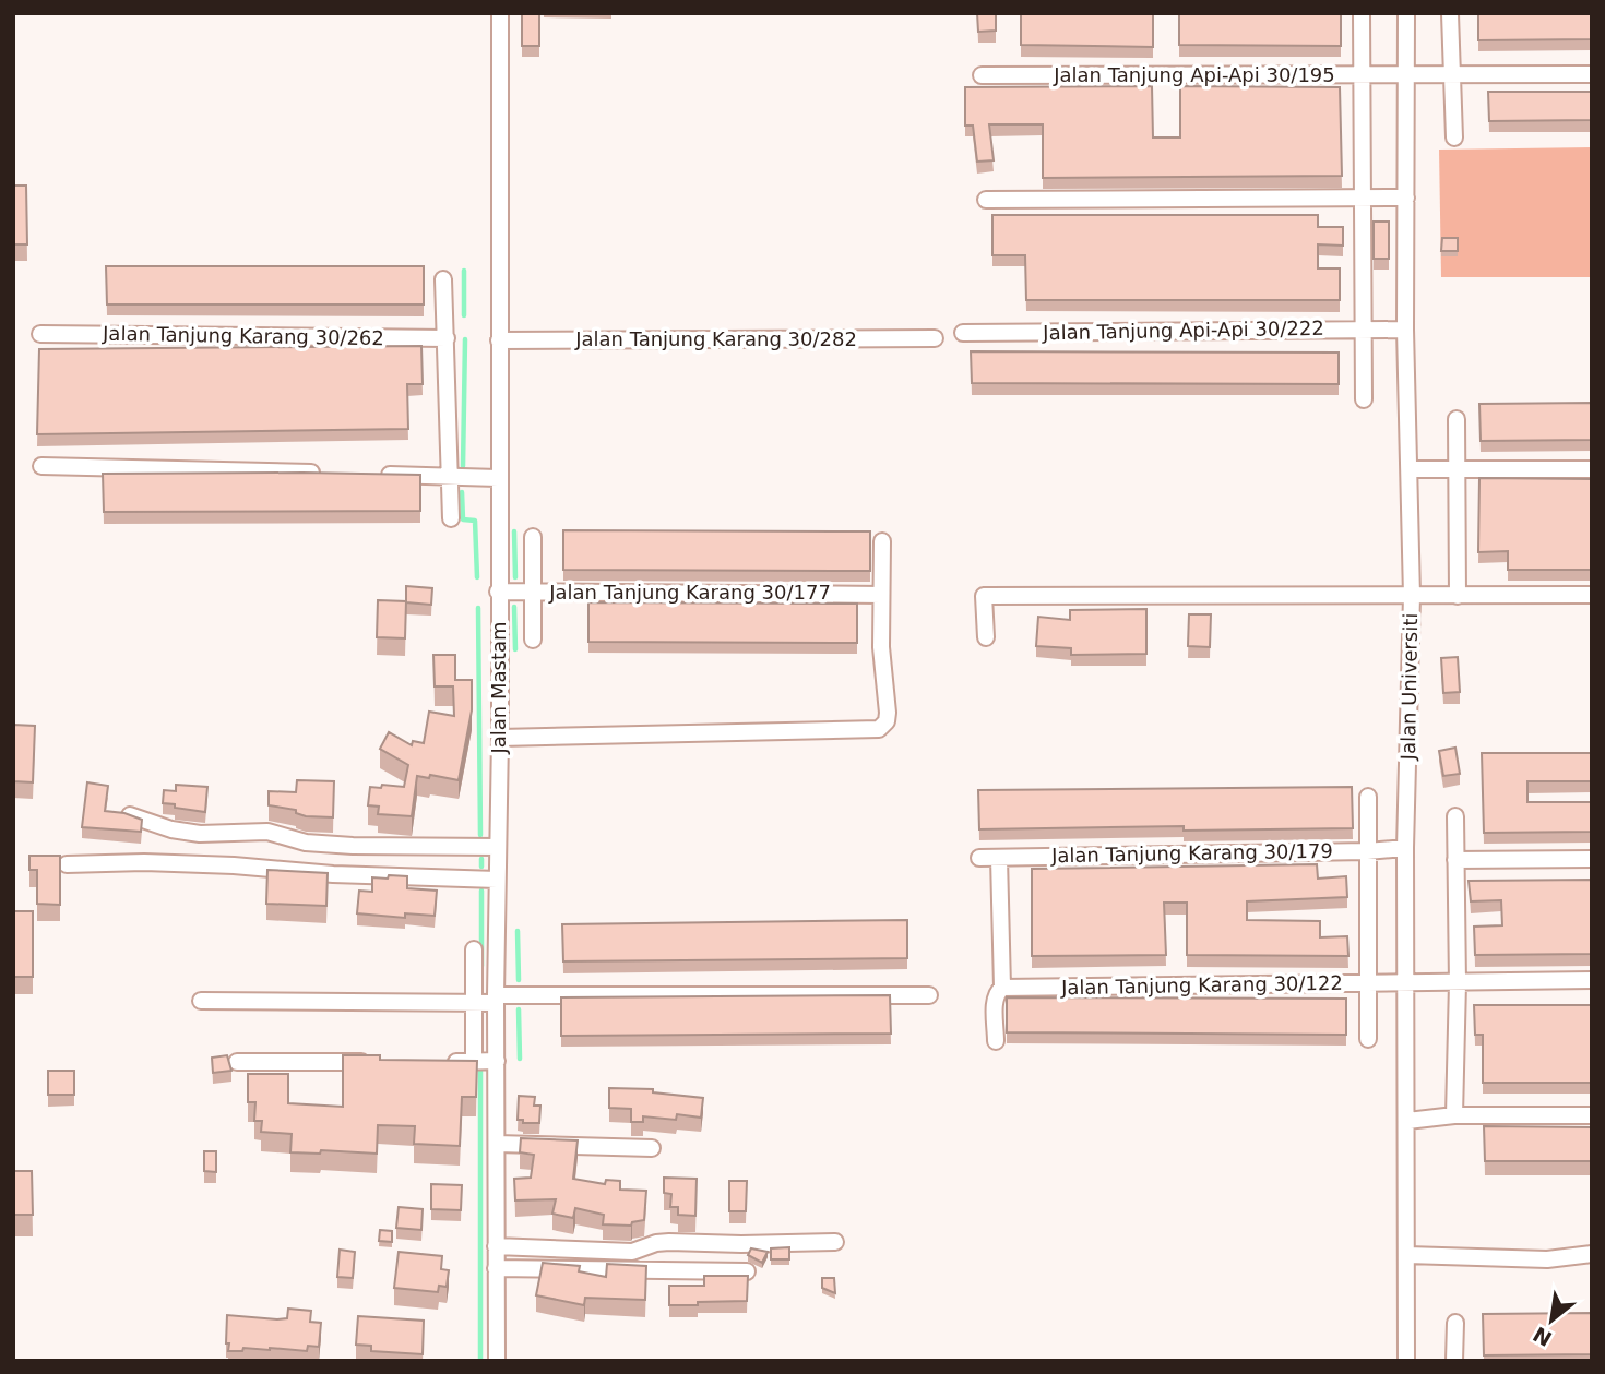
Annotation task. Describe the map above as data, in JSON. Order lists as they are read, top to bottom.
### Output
{
  "streets": {
    "street": [
      "Jalan Tanjung Api-Api 30/195",
      "Jalan Tanjung Api-Api 30/222",
      "Jalan Tanjung Karang 30/262",
      "Jalan Tanjung Karang 30/282",
      "Jalan Tanjung Karang 30/177",
      "Jalan Universiti",
      "Jalan Mastam",
      "Jalan Tanjung Karang 30/179",
      "Jalan Tanjung Karang 30/122"
    ]
  },
  "crossings": [
    ["Jalan Tanjung Api-Api 30/195", "Jalan Universiti"],
    ["Jalan Tanjung Api-Api 30/222", "Jalan Universiti"],
    ["Jalan Tanjung Karang 30/282", "Jalan Mastam"],
    ["Jalan Tanjung Karang 30/177", "Jalan Mastam"],
    ["Jalan Universiti", "Jalan Tanjung Karang 30/179"],
    ["Jalan Universiti", "Jalan Tanjung Karang 30/122"]
  ],
  "north": "bottom left"
}
